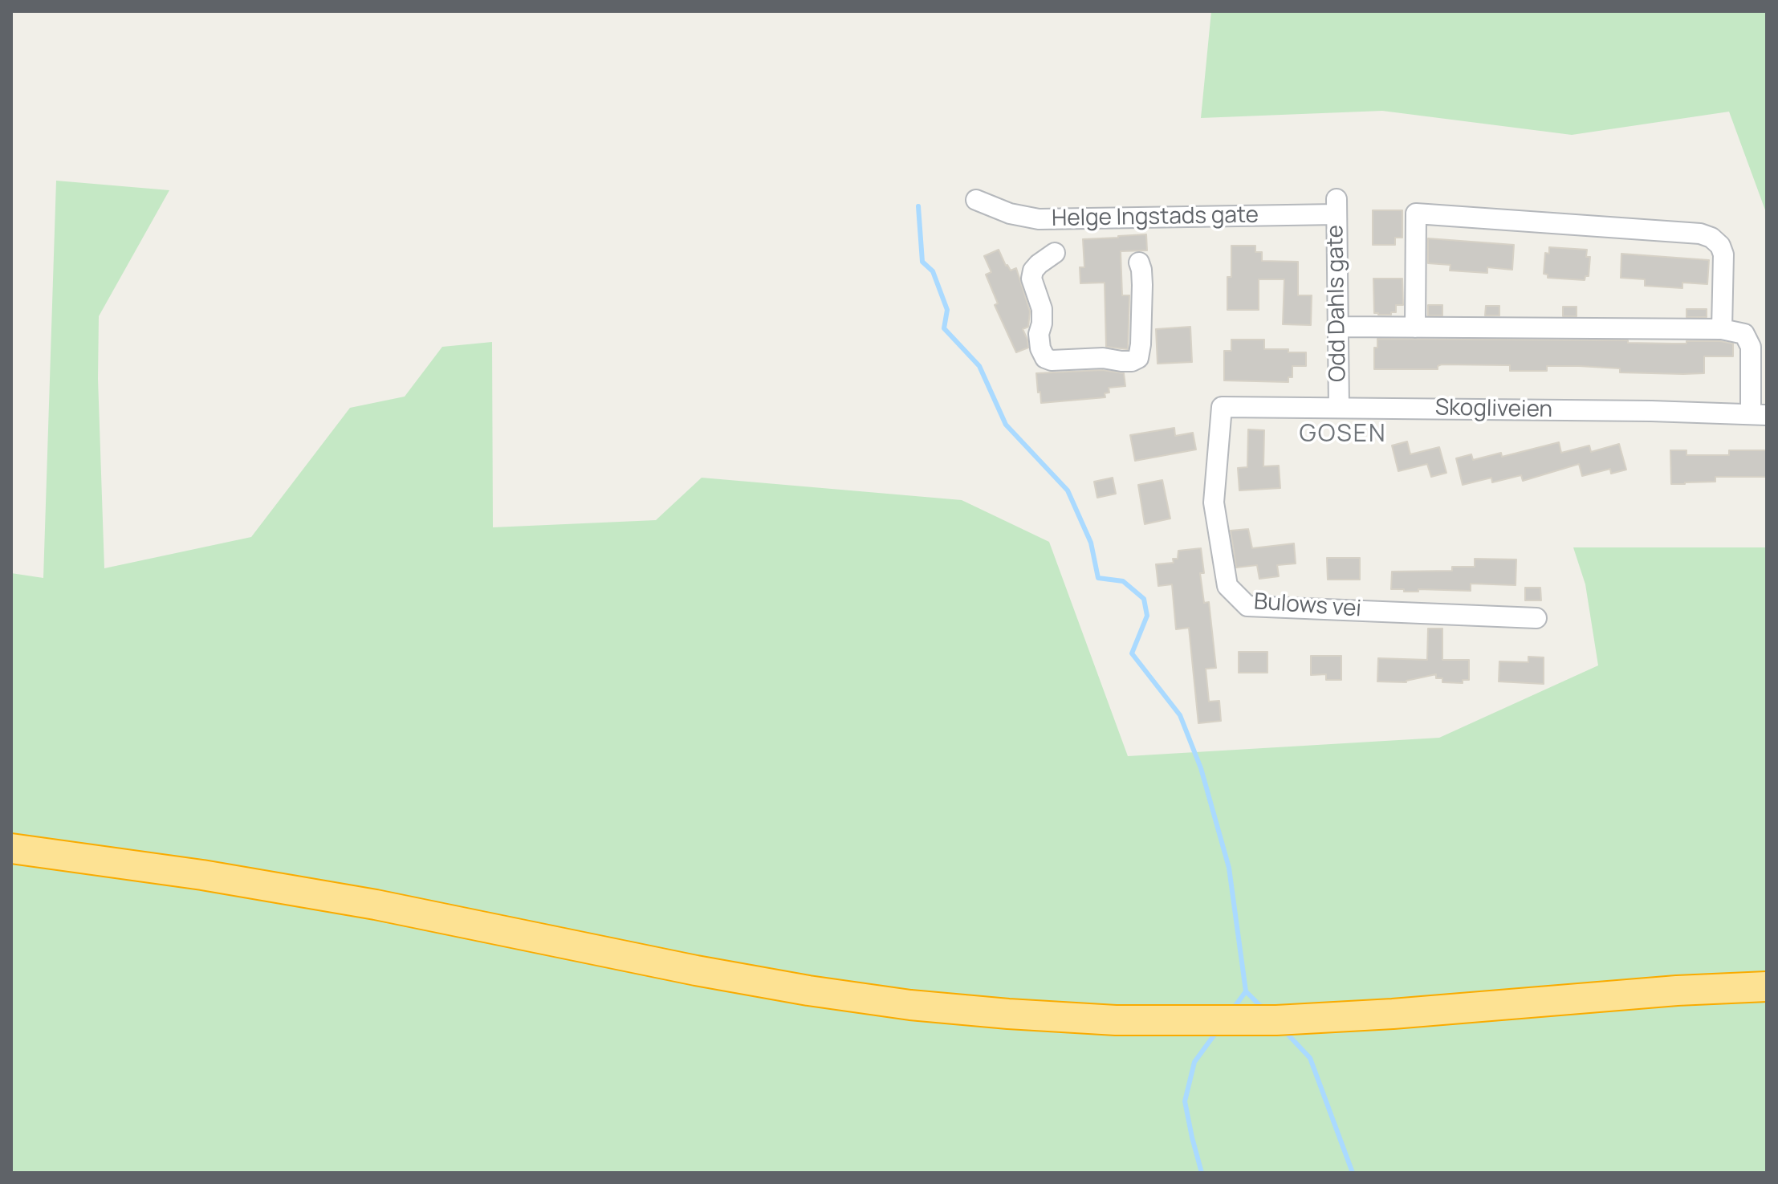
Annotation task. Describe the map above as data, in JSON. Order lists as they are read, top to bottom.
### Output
{
  "streets": {
    "street": [
      "Helge Ingstads gate",
      "Odd Dahls gate",
      "Skogliveien",
      "Bulows vei"
    ]
  },
  "crossings": [
    ["Helge Ingstads gate", "Odd Dahls gate"],
    ["Odd Dahls gate", "Skogliveien"],
    ["Skogliveien", "Bulows vei"]
  ],
  "districts": ["GOSEN"]
}
